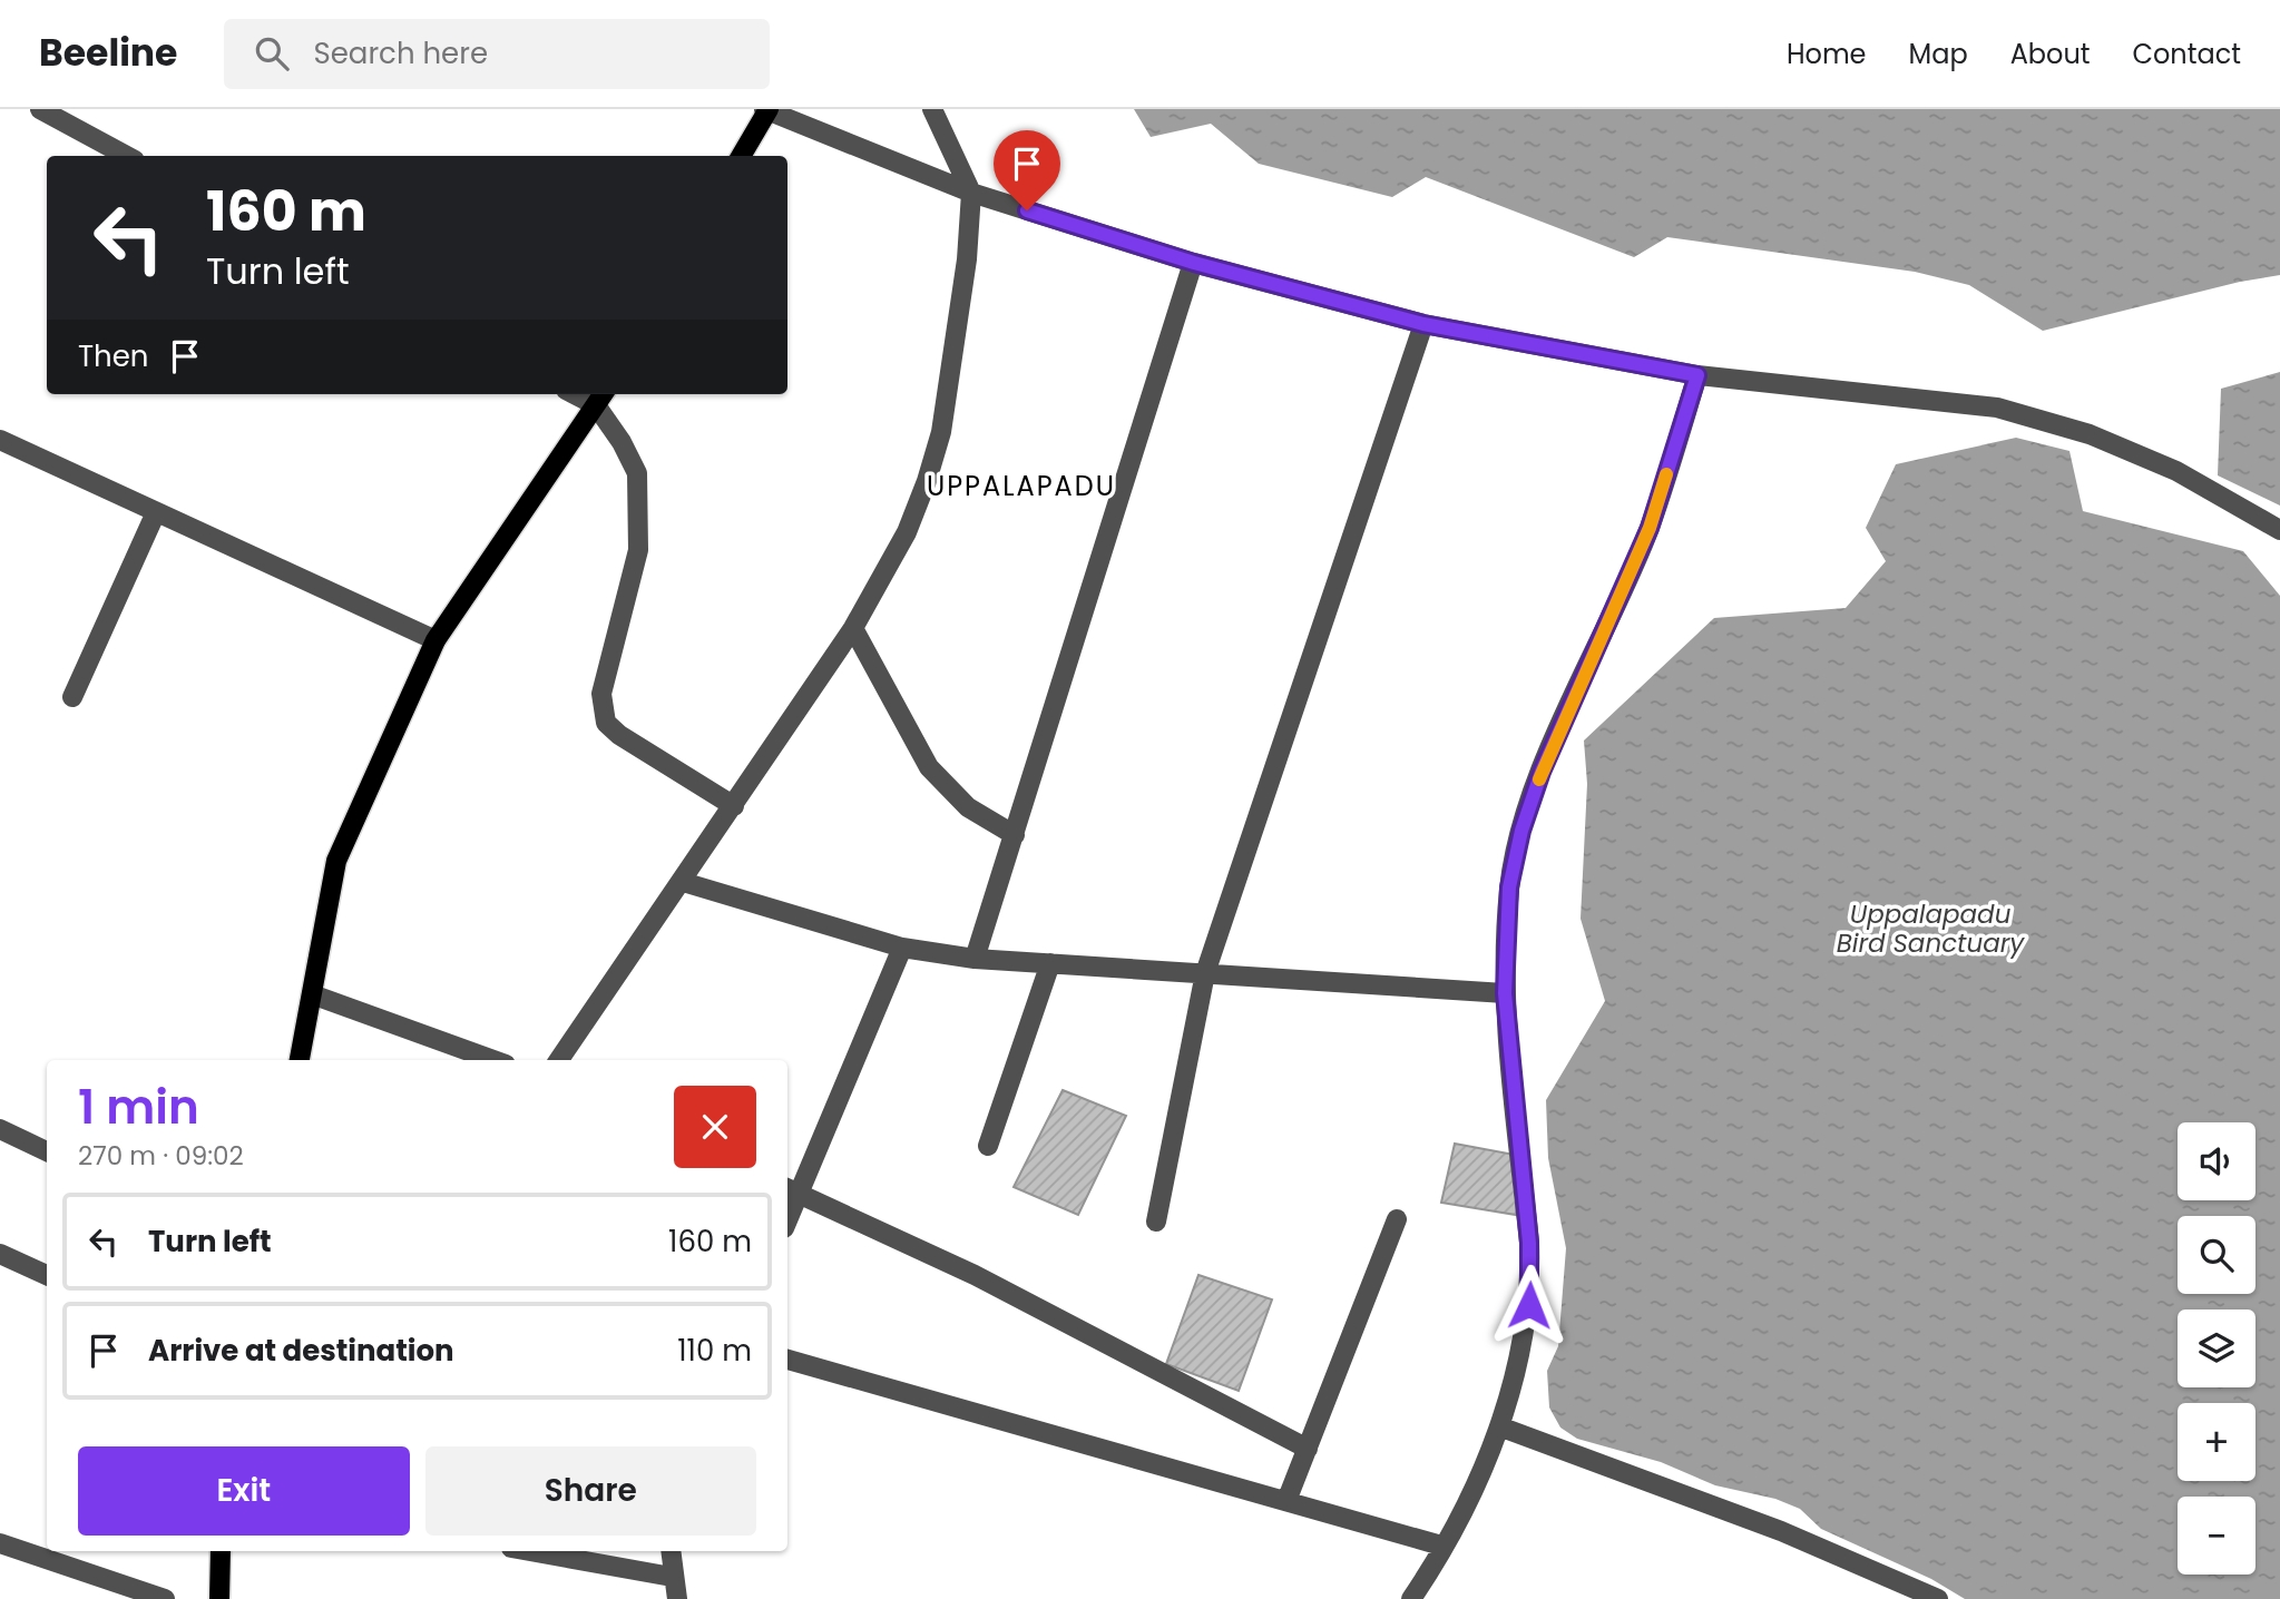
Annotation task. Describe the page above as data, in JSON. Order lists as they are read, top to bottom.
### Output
{
  "districts": ["UPPALAPADU"],
  "water": ["Uppalapadu Bird Sanctuary"],
  "page": {
    "header": "Beeline",
    "search": "Search here",
    "nav": [
      "Home",
      "Map",
      "About",
      "Contact"
    ],
    "turn": ["160 m", "Turn left"],
    "then": "Then",
    "heading": ["1 min", "270 m · 09:02"],
    "map_buttons": ["+", "−"],
    "list": [
      {
        "name": "Turn left",
        "value": "160 m"
      },
      {
        "name": "Arrive at destination",
        "value": "110 m"
      }
    ],
    "buttons": ["Exit", "Share"]
  }
}
